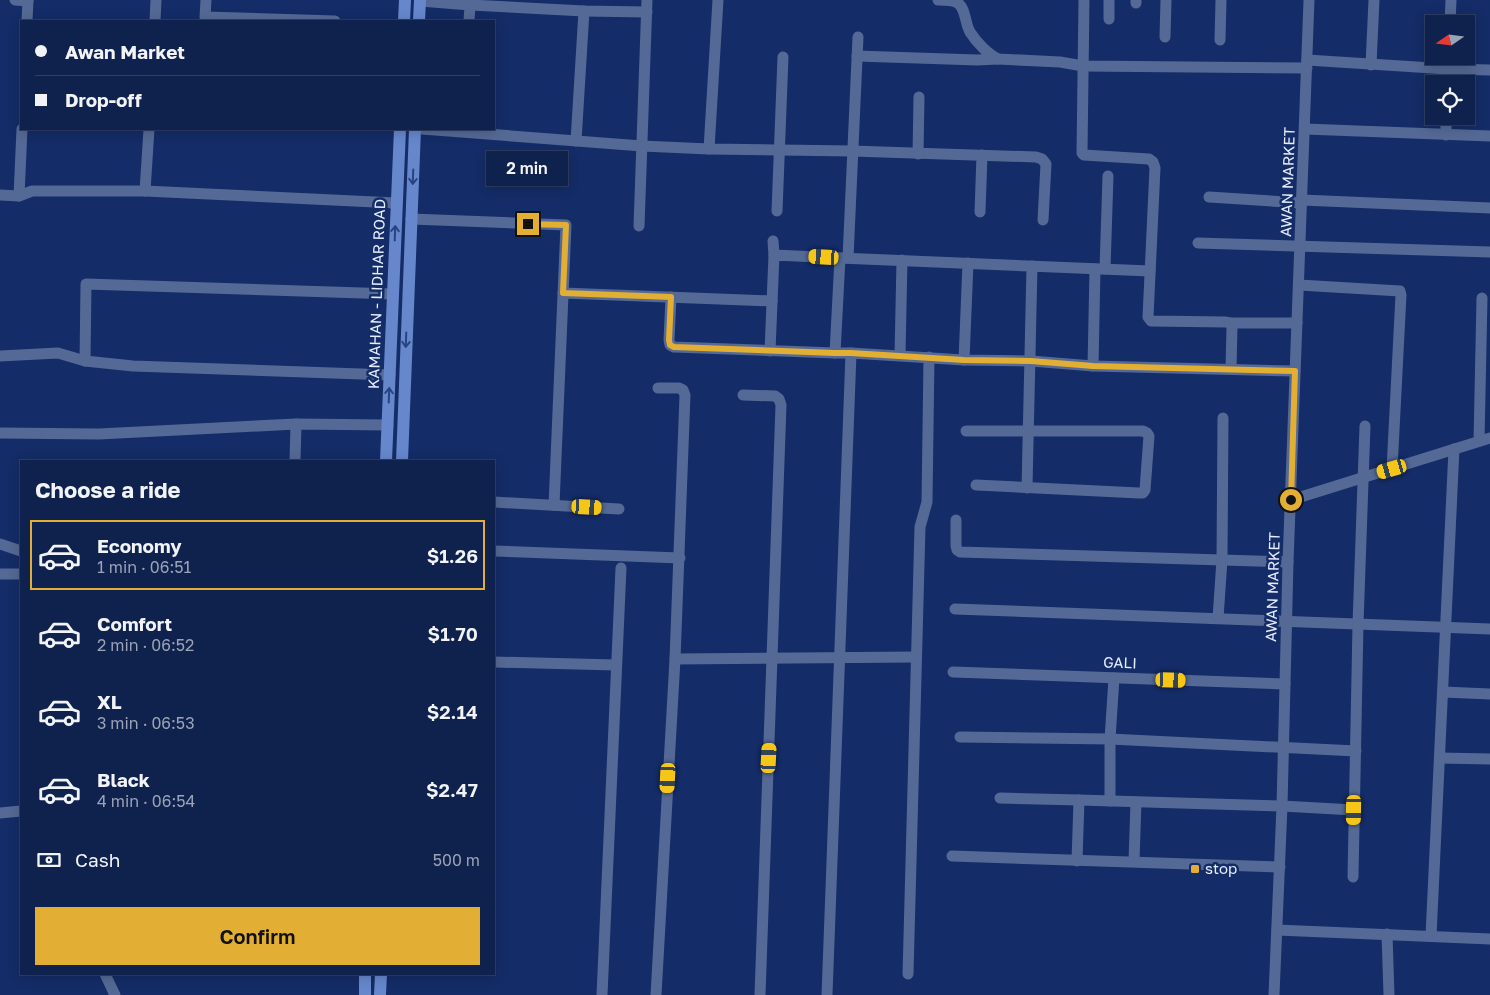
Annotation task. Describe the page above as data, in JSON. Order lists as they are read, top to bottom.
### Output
{
  "streets": {
    "main road": ["KAMAHAN - LIDHAR ROAD"],
    "street": ["AWAN MARKET", "GALI"]
  },
  "crossings": [
    ["AWAN MARKET", "GALI"]
  ],
  "places": {
    "transit": ["stop"]
  },
  "north": "left",
  "page": {
    "banner": ["Awan Market", "Drop-off"],
    "bubble": "2 min",
    "heading": "Choose a ride",
    "list": [
      {
        "name": "Economy",
        "note": "1 min · 06:51",
        "value": "$1.26"
      },
      {
        "name": "Comfort",
        "note": "2 min · 06:52",
        "value": "$1.70"
      },
      {
        "name": "XL",
        "note": "3 min · 06:53",
        "value": "$2.14"
      },
      {
        "name": "Black",
        "note": "4 min · 06:54",
        "value": "$2.47"
      }
    ],
    "pay": ["Cash", "500 m"],
    "buttons": "Confirm"
  }
}
